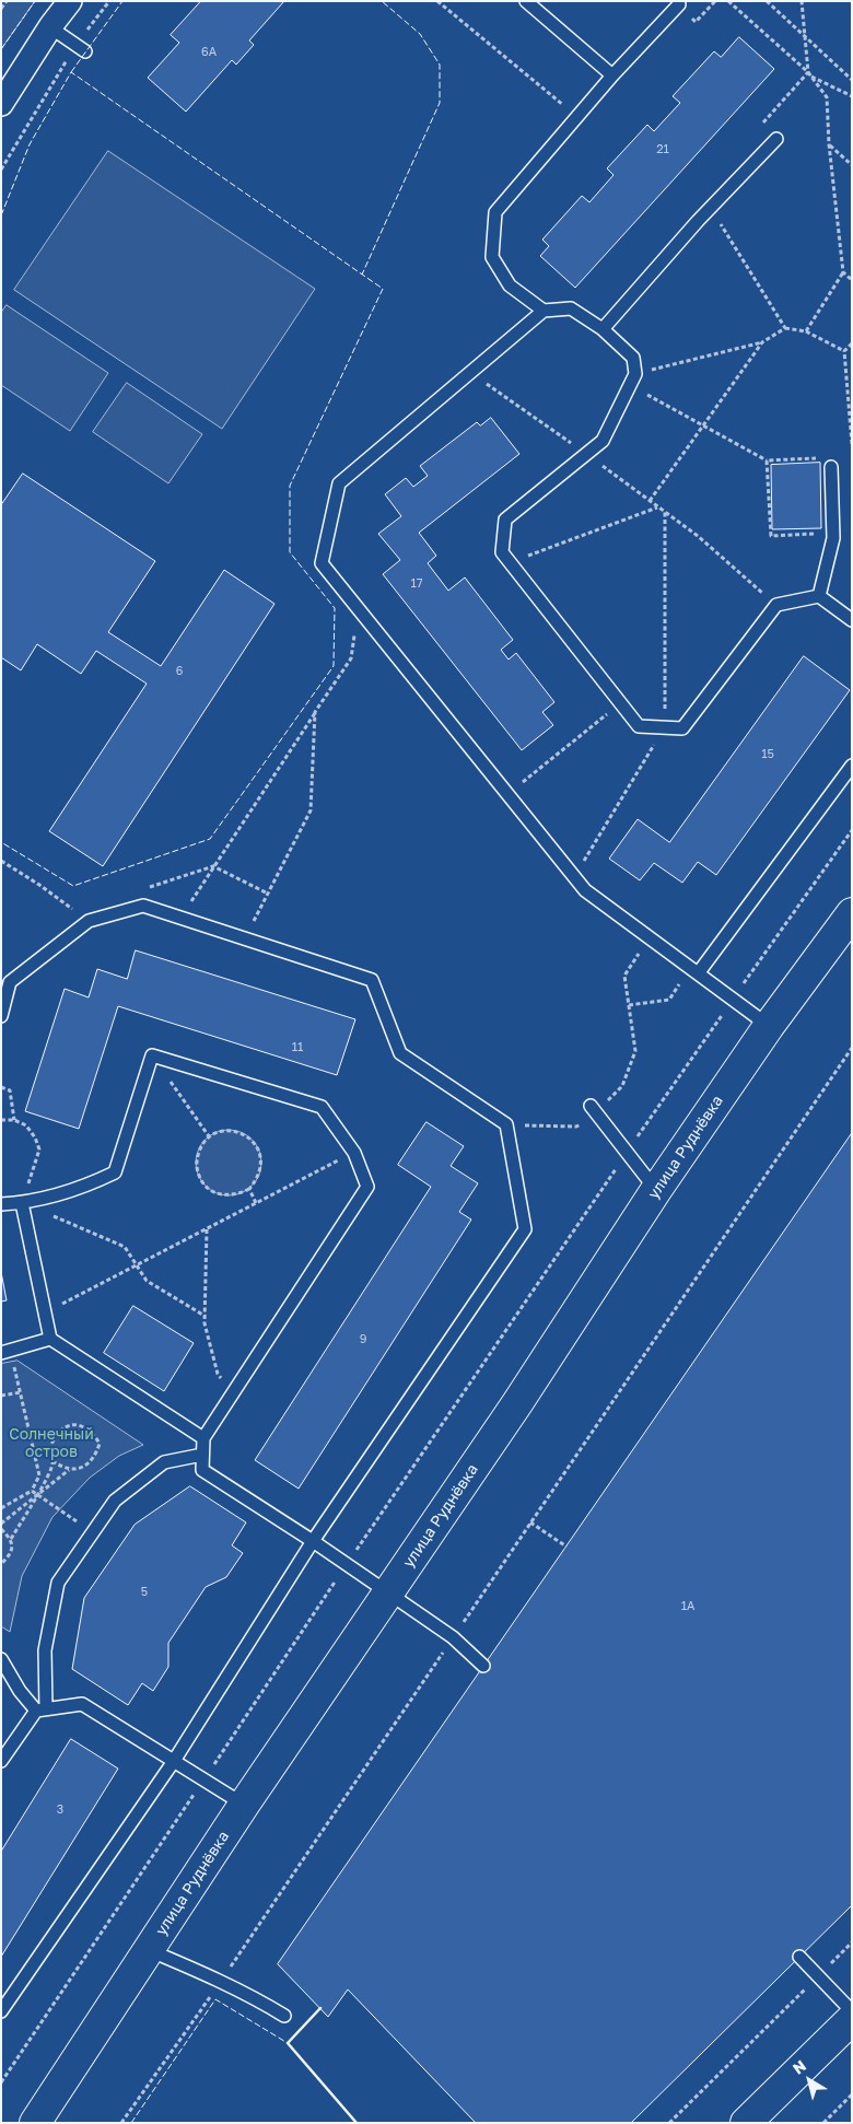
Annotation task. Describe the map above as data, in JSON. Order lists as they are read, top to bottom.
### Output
{
  "streets": {
    "street": ["улица Руднёвка"]
  },
  "parks": ["Солнечный остров"],
  "house_numbers": [
    "6А",
    "21",
    "17",
    "6",
    "15",
    "11",
    "9",
    "5",
    "1А",
    "3"
  ],
  "north": "top left"
}
